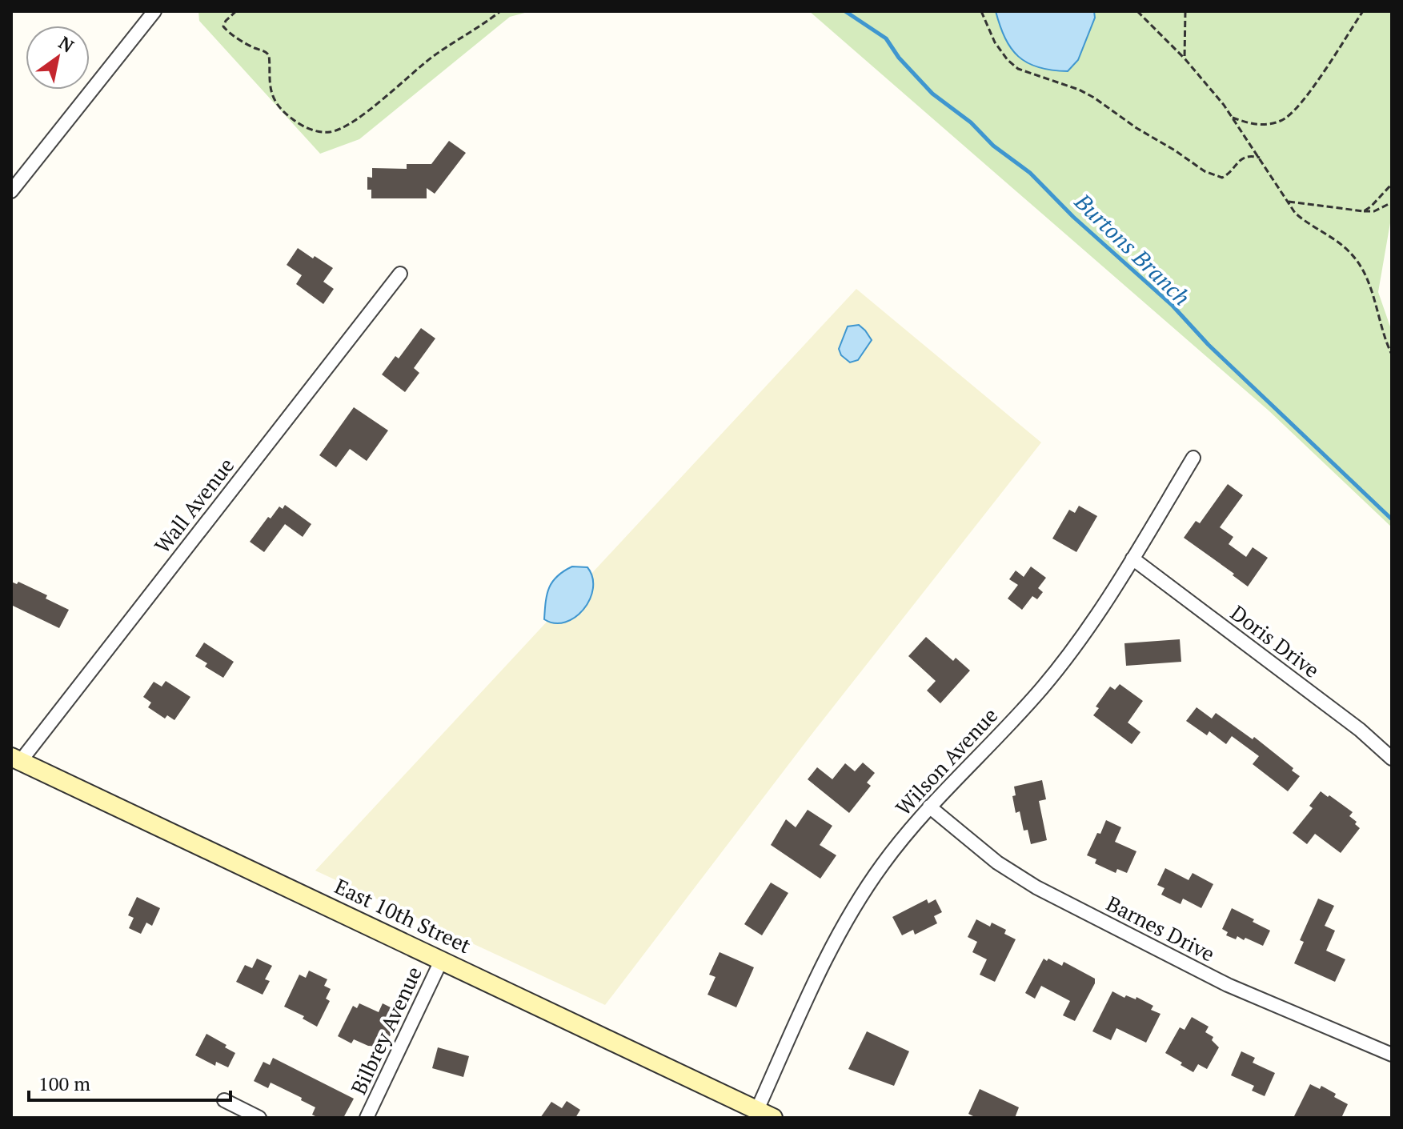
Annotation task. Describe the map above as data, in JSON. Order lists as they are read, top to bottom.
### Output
{
  "streets": {
    "main road": ["East 10th Street"],
    "street": [
      "Wall Avenue",
      "Doris Drive",
      "Wilson Avenue",
      "Barnes Drive",
      "Bilbrey Avenue"
    ]
  },
  "crossings": [
    ["Wall Avenue", "East 10th Street"],
    ["Doris Drive", "Wilson Avenue"],
    ["Wilson Avenue", "East 10th Street"],
    ["Wilson Avenue", "Barnes Drive"],
    ["East 10th Street", "Bilbrey Avenue"]
  ],
  "water": ["Burtons Branch"],
  "scale_bar": "100 m",
  "north": "top right"
}
